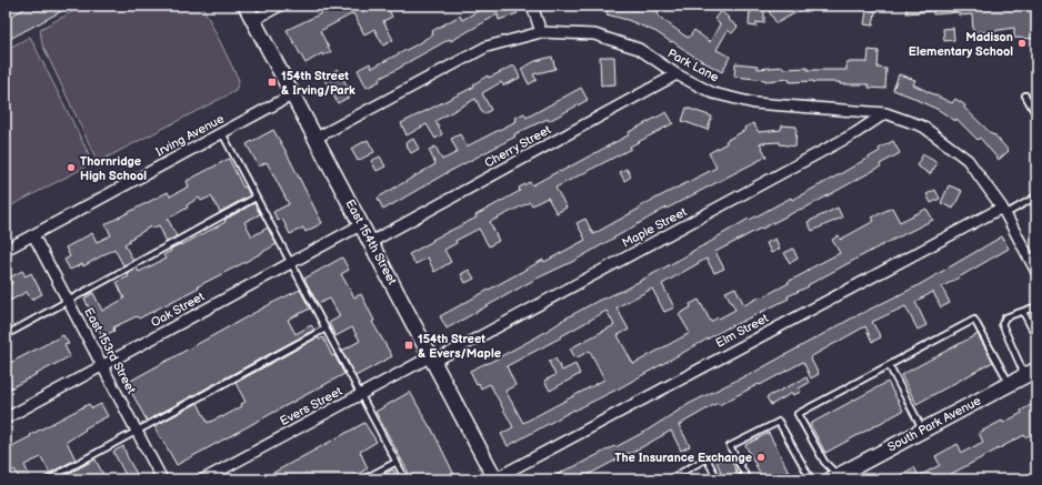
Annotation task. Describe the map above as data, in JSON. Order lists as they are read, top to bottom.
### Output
{
  "streets": {
    "street": [
      "Park Lane",
      "Irving Avenue",
      "Cherry Street",
      "Maple Street",
      "East 154th Street",
      "Oak Street",
      "Elm Street",
      "East 153rd Street",
      "Evers Street",
      "South Park Avenue"
    ]
  },
  "crossings": [
    ["Park Lane", "Cherry Street"],
    ["Park Lane", "Maple Street"],
    ["Park Lane", "East 154th Street"],
    ["Park Lane", "Elm Street"],
    ["Irving Avenue", "East 154th Street"],
    ["Irving Avenue", "East 153rd Street"],
    ["Cherry Street", "East 154th Street"],
    ["Maple Street", "East 154th Street"],
    ["Maple Street", "Evers Street"],
    ["East 154th Street", "Oak Street"],
    ["East 154th Street", "Elm Street"],
    ["East 154th Street", "Evers Street"],
    ["Oak Street", "East 153rd Street"]
  ],
  "places": {
    "other": ["Madison Elementary School", "Thornridge High School", "The Insurance Exchange"],
    "transit": ["154th Street & Irving/Park", "154th Street & Evers/Maple"]
  }
}
